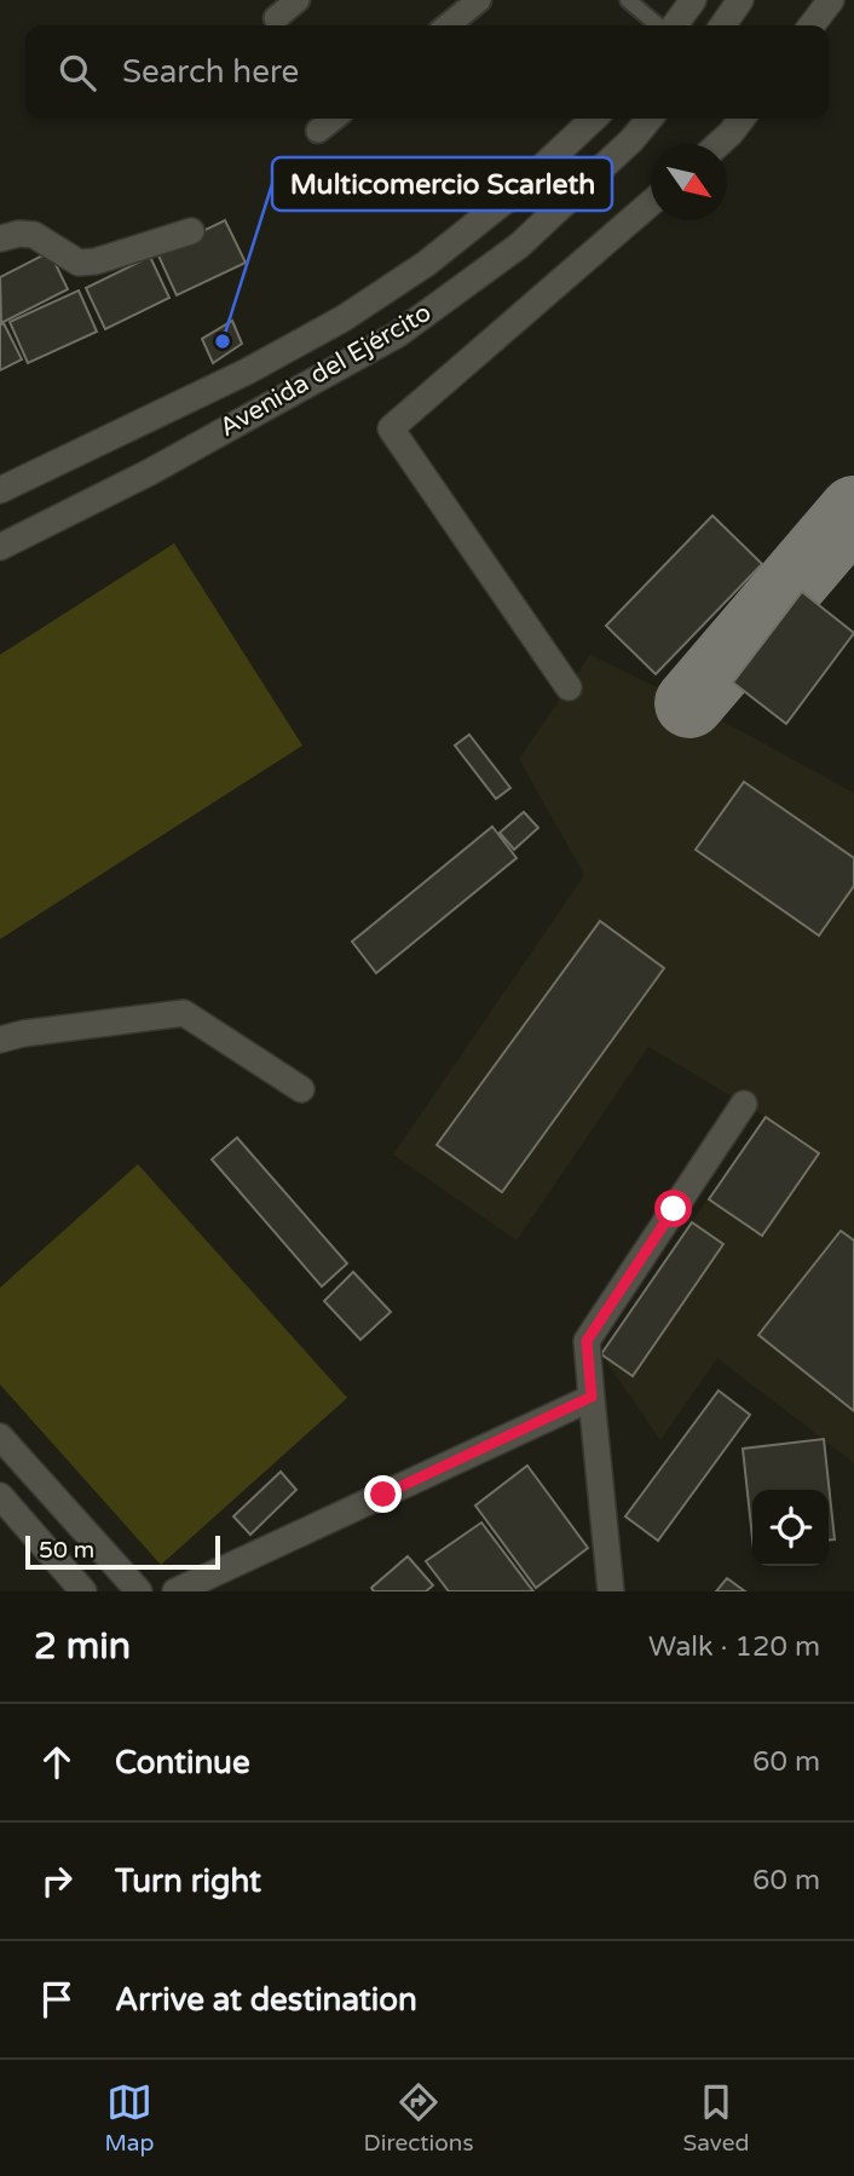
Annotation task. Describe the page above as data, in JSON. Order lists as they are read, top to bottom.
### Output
{
  "streets": {
    "street": ["Avenida del Ejército"]
  },
  "places": ["Multicomercio Scarleth"],
  "scale_bar": "50 m",
  "north": "bottom right",
  "page": {
    "search": "Search here",
    "scale": "50 m",
    "heading": ["2 min", "Walk · 120 m"],
    "list": [
      ["Continue", "60 m"],
      ["Turn right", "60 m"],
      "Arrive at destination"
    ],
    "nav": ["Map", "Directions", "Saved"]
  }
}
